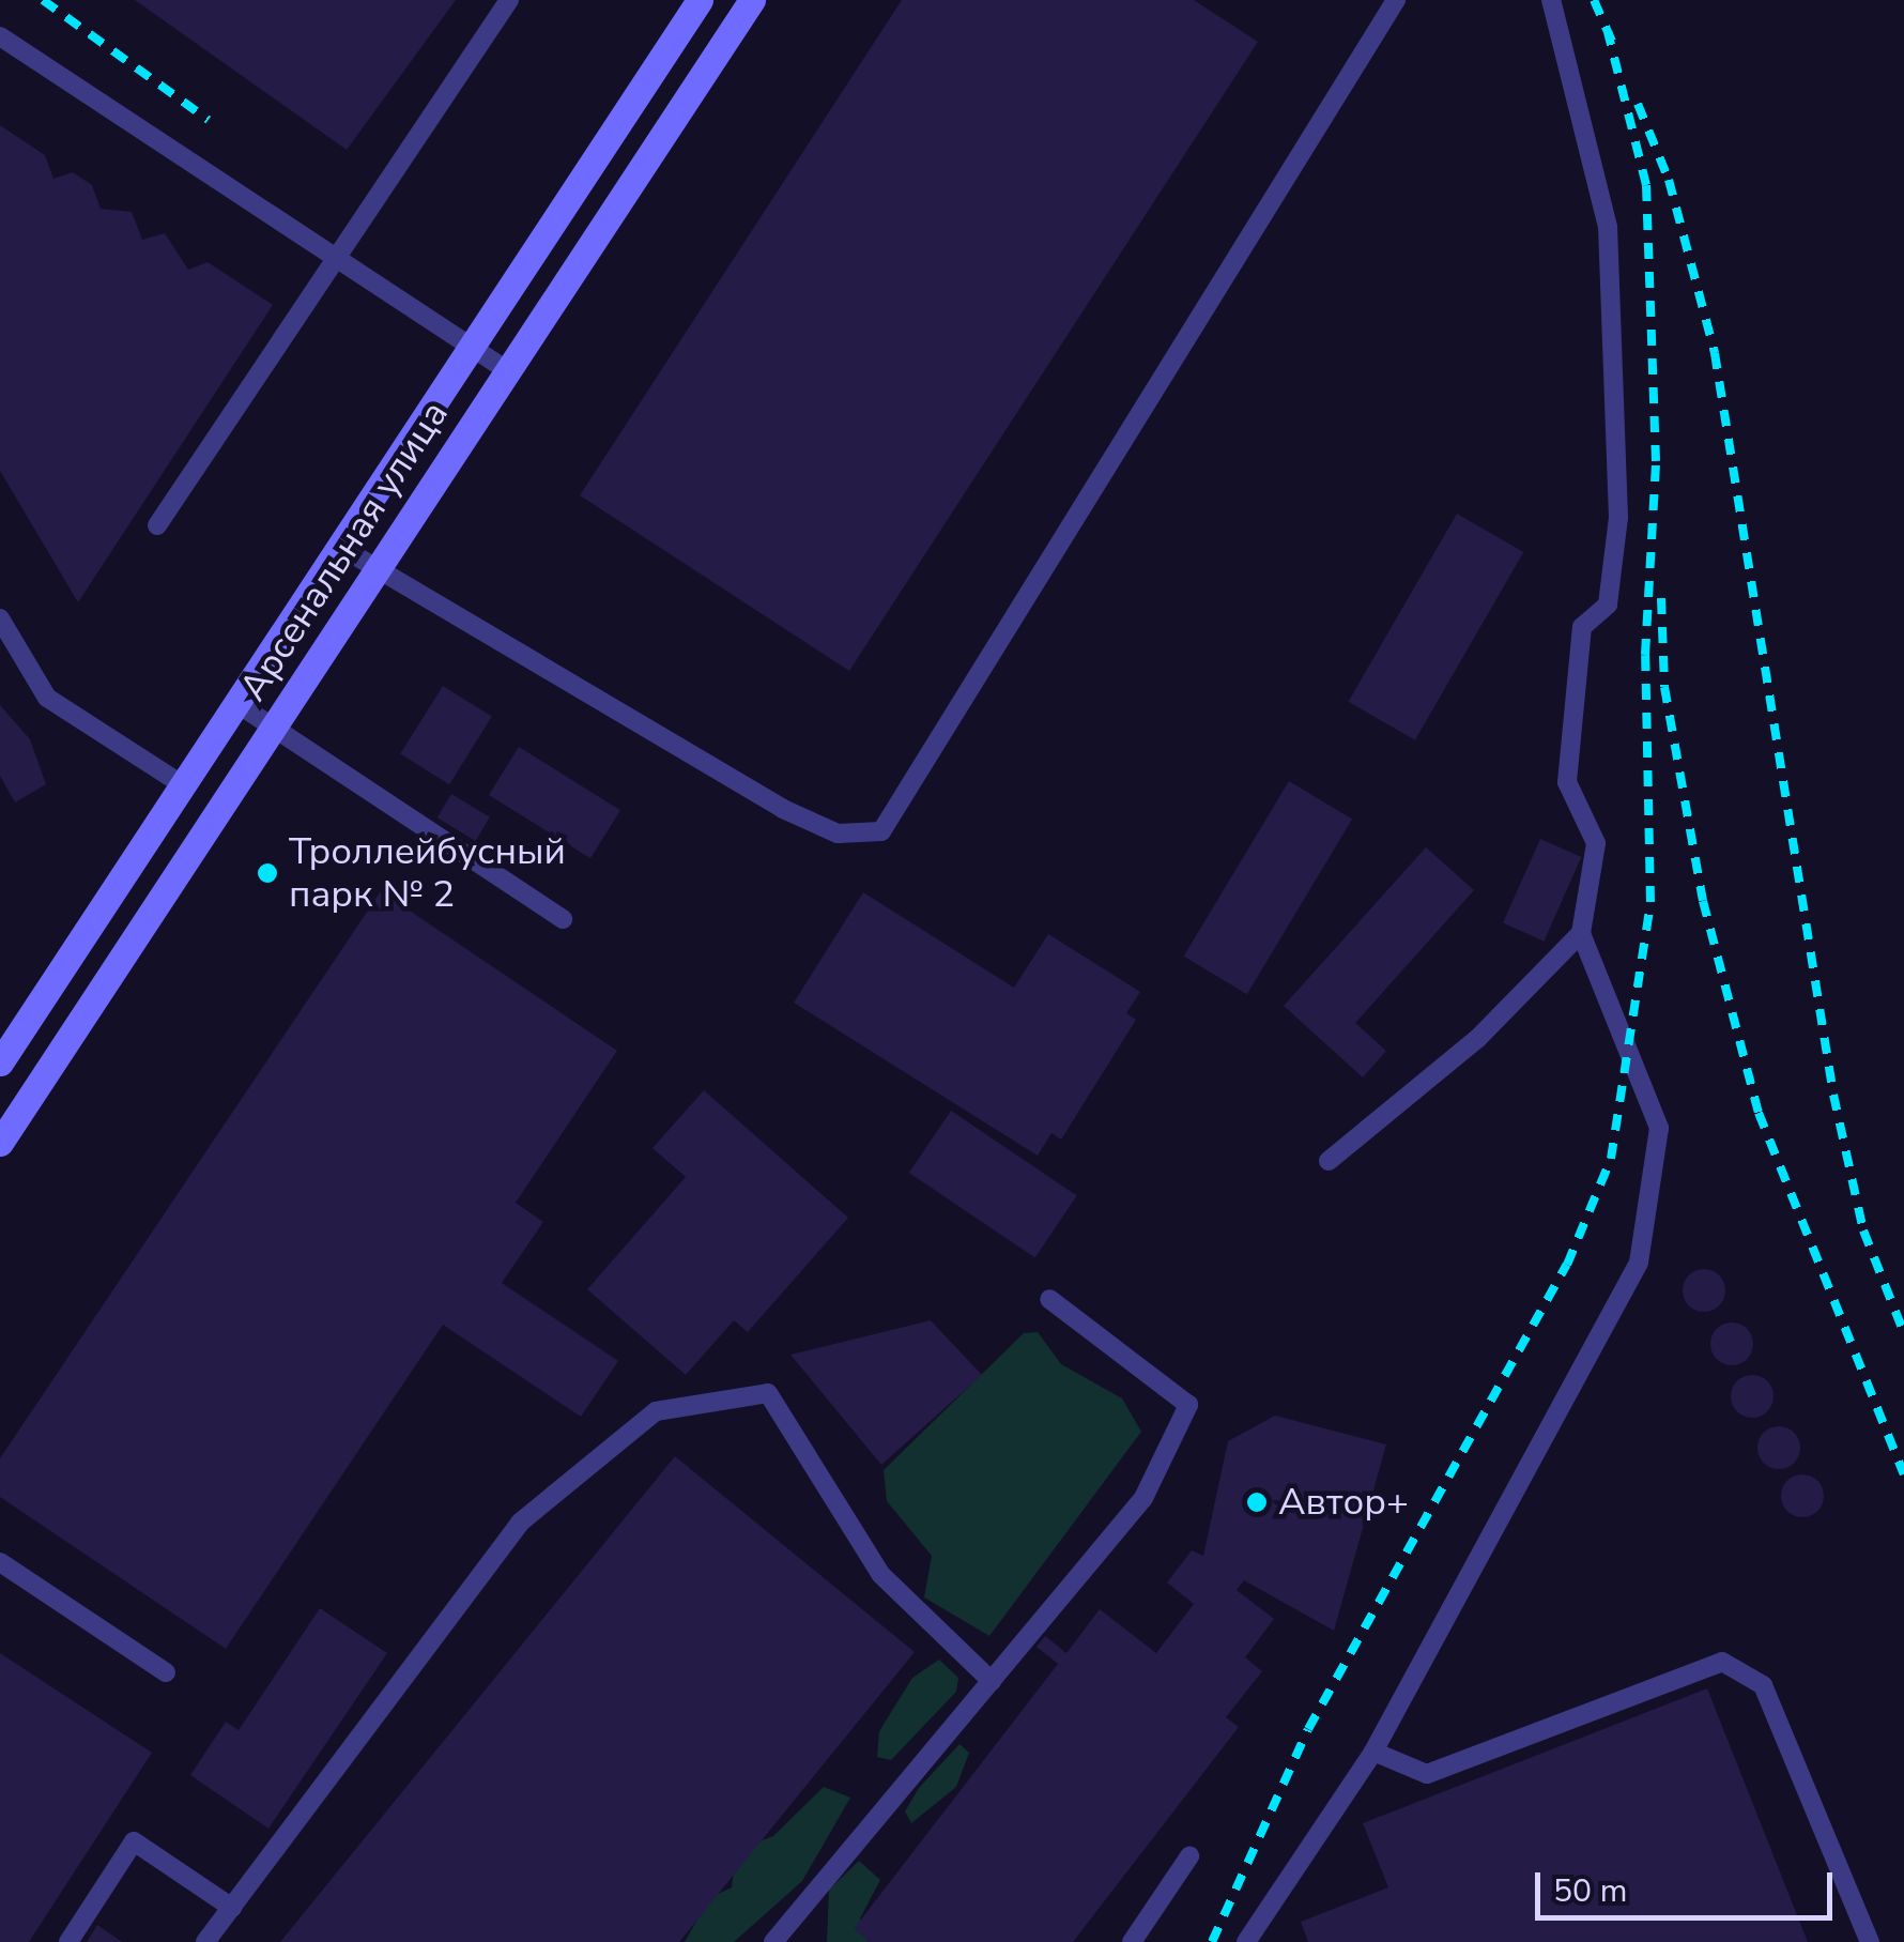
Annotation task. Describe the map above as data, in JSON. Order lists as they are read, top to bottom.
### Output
{
  "streets": {
    "street": ["Арсенальная улица"]
  },
  "places": ["Троллейбусный парк № 2", "Автор+"],
  "scale_bar": "50 m"
}
